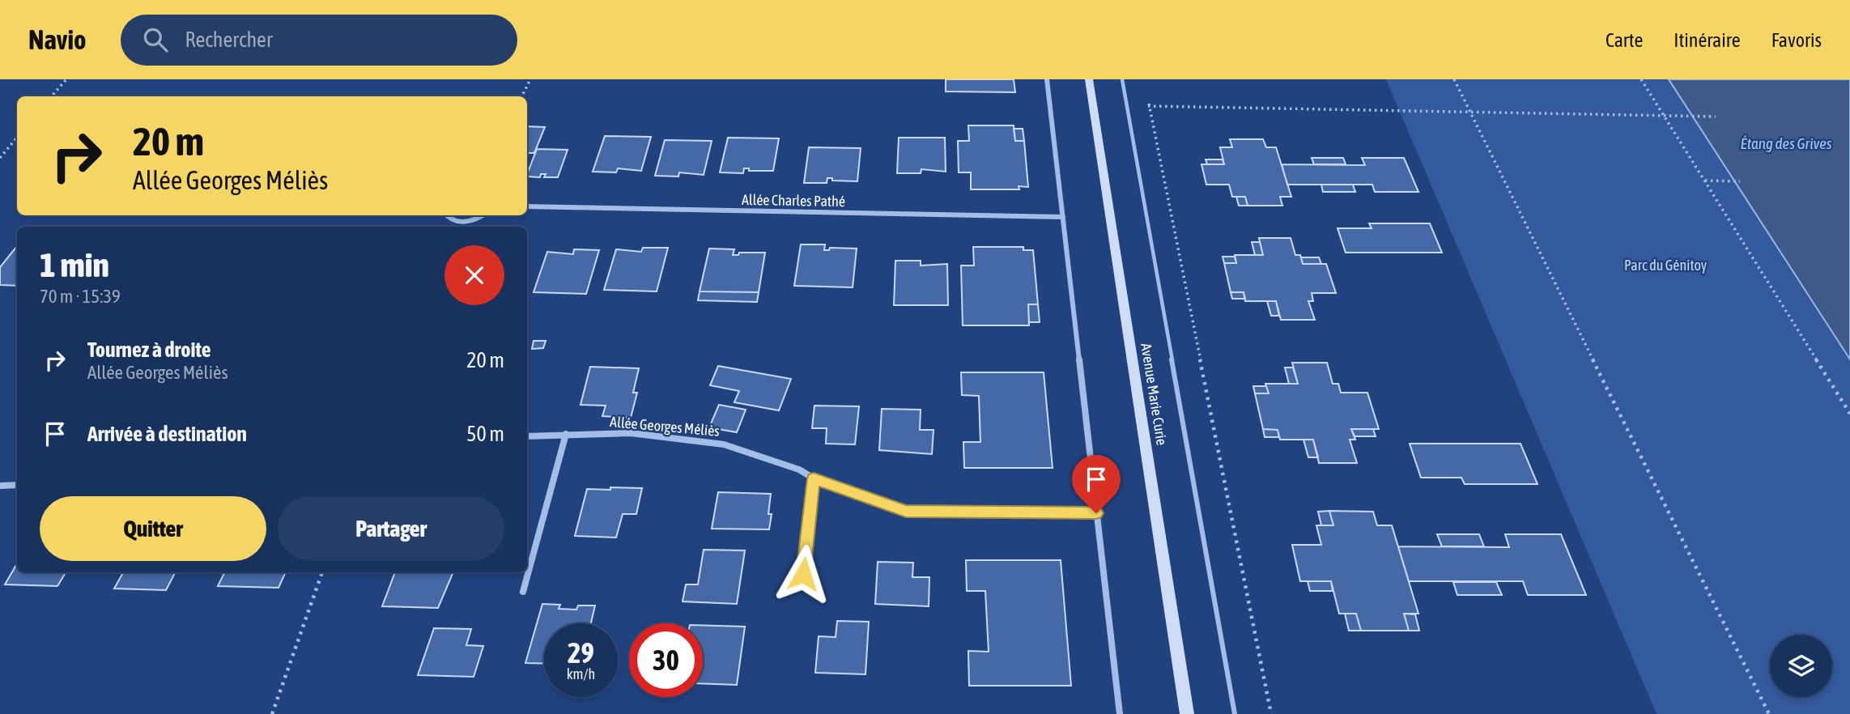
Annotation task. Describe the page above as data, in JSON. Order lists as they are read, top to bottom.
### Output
{
  "streets": {
    "main road": ["Avenue Marie Curie"],
    "street": ["Allée Charles Pathé", "Allée Georges Méliès"]
  },
  "water": ["Étang des Grives"],
  "parks": ["Parc du Génitoy"],
  "page": {
    "header": "Navio",
    "search": "Rechercher",
    "nav": ["Carte", "Itinéraire", "Favoris"],
    "turn": ["20 m", "Allée Georges Méliès"],
    "heading": ["1 min", "70 m · 15:39"],
    "list": [
      {
        "name": "Tournez à droite",
        "note": "Allée Georges Méliès",
        "value": "20 m"
      },
      {
        "name": "Arrivée à destination",
        "value": "50 m"
      }
    ],
    "buttons": ["Quitter", "Partager"],
    "speed": "29 km/h",
    "limit": "30"
  }
}
